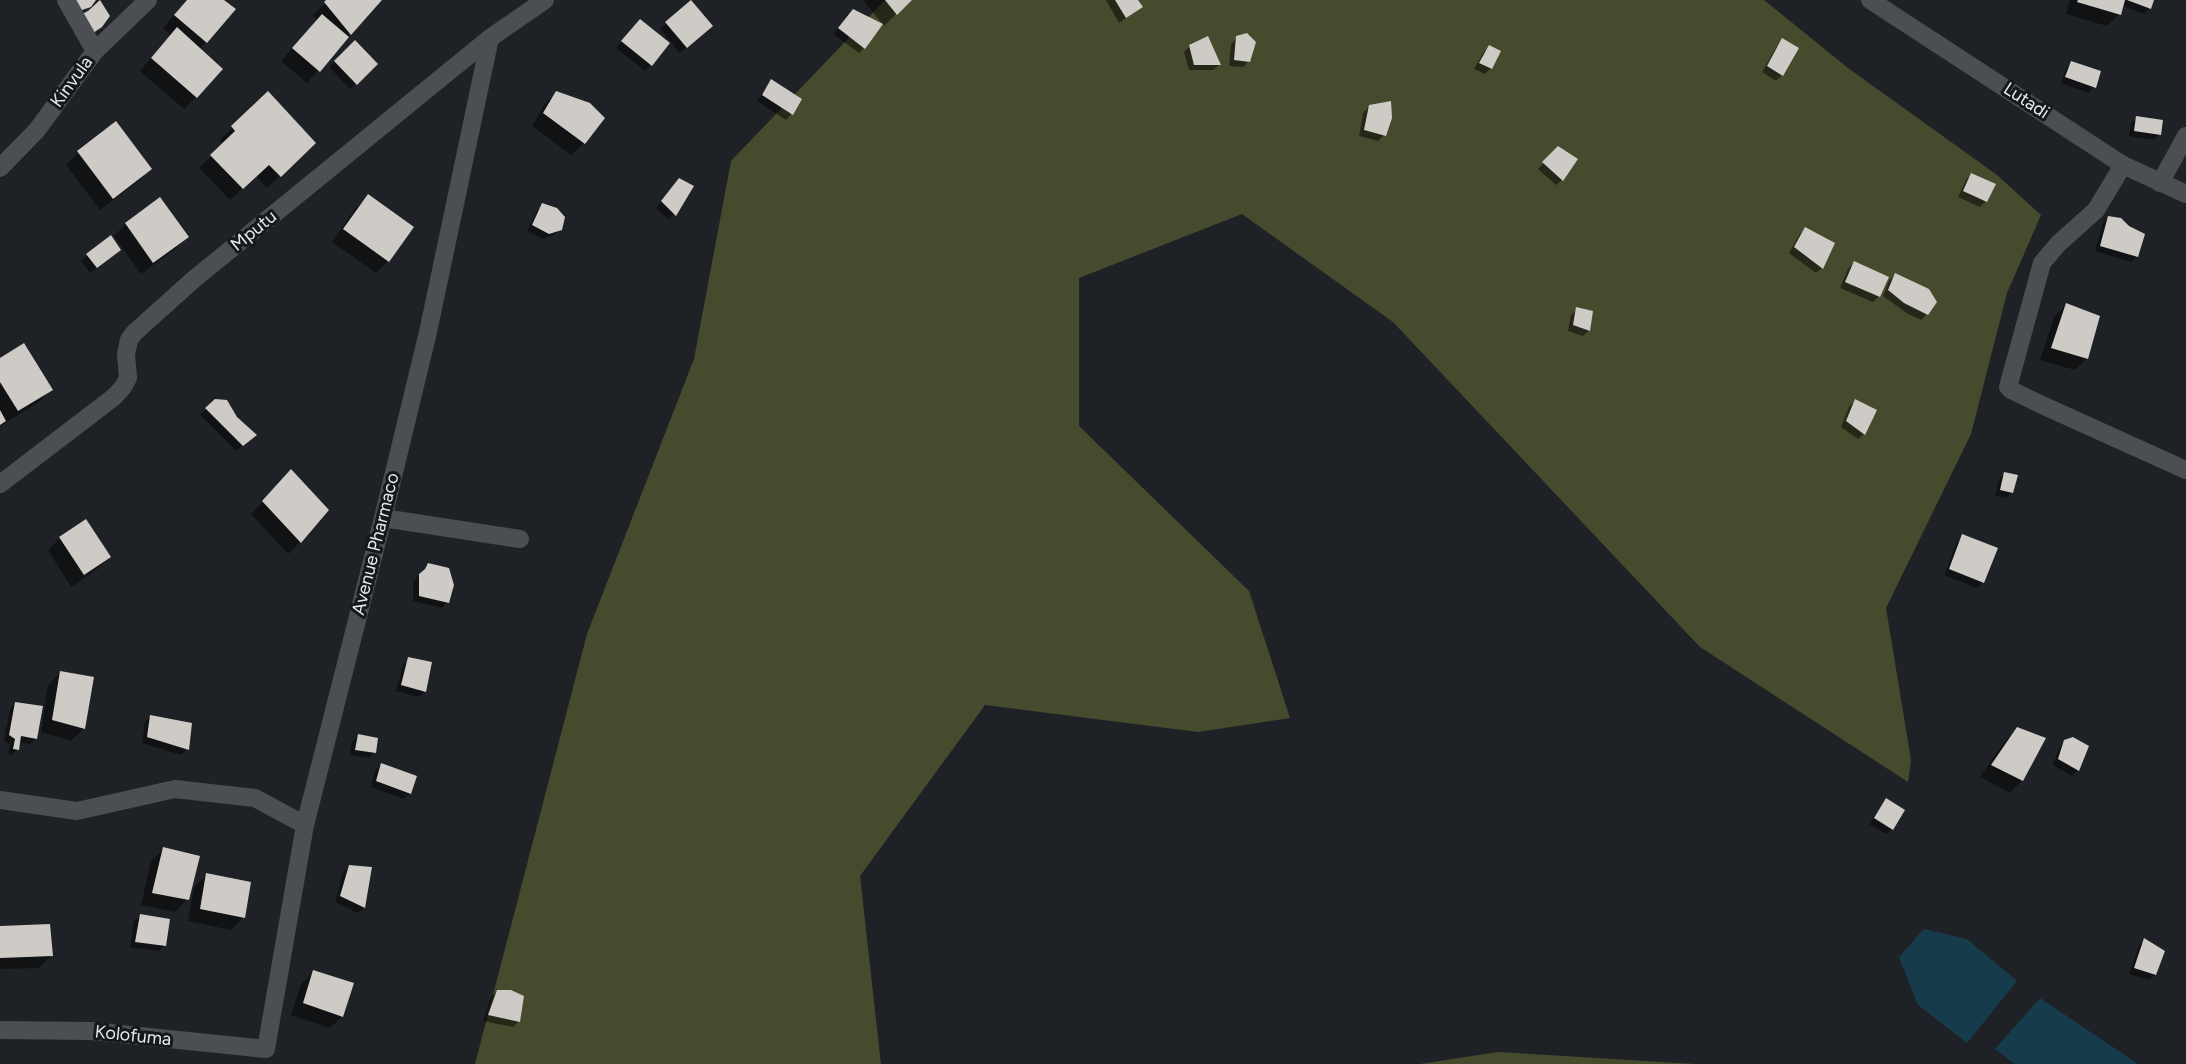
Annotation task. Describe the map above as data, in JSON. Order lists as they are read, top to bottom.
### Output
{
  "streets": {
    "street": [
      "Kinvula",
      "Lutadi",
      "Mputu",
      "Avenue Pharmaco",
      "Kolofuma"
    ]
  },
  "crossings": [
    ["Mputu", "Avenue Pharmaco"],
    ["Avenue Pharmaco", "Kolofuma"]
  ]
}
